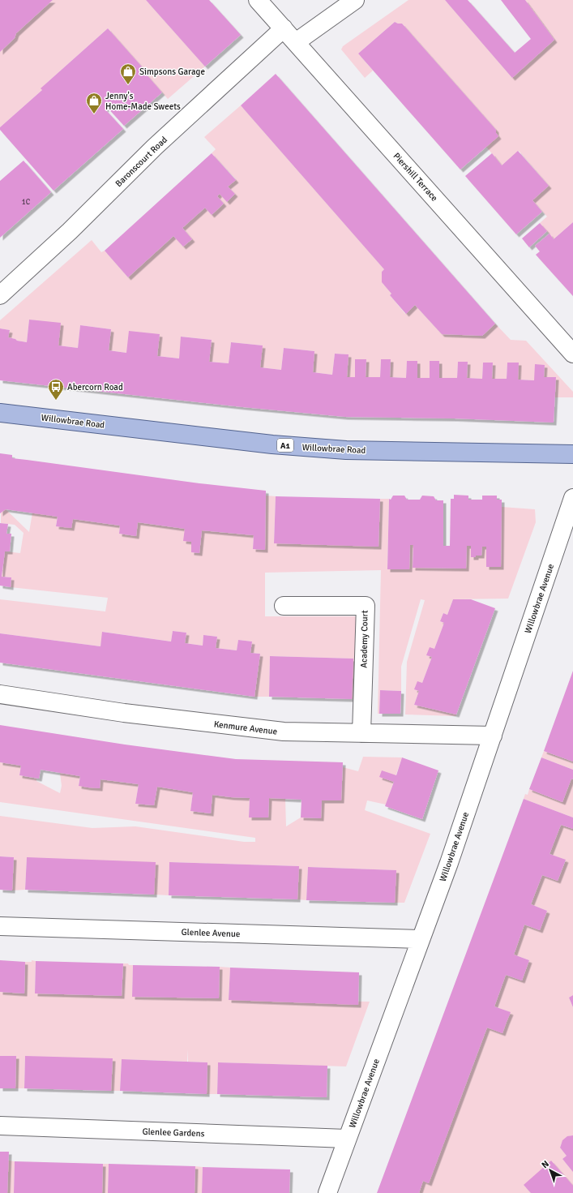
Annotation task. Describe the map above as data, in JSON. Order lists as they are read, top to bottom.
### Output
{
  "streets": {
    "main road": ["Willowbrae Road", "A1"],
    "street": [
      "Baronscourt Road",
      "Piershill Terrace",
      "Willowbrae Avenue",
      "Academy Court",
      "Kenmure Avenue",
      "Glenlee Avenue",
      "Glenlee Gardens"
    ]
  },
  "crossings": [
    ["Baronscourt Road", "Piershill Terrace"],
    ["Willowbrae Avenue", "Kenmure Avenue"],
    ["Willowbrae Avenue", "Glenlee Avenue"],
    ["Willowbrae Avenue", "Glenlee Gardens"],
    ["Academy Court", "Kenmure Avenue"]
  ],
  "places": {
    "shop": ["Simpsons Garage", "Jenny's Home-Made Sweets"],
    "bus stop": ["Abercorn Road"]
  },
  "house_numbers": ["1C"],
  "north": "top left"
}
